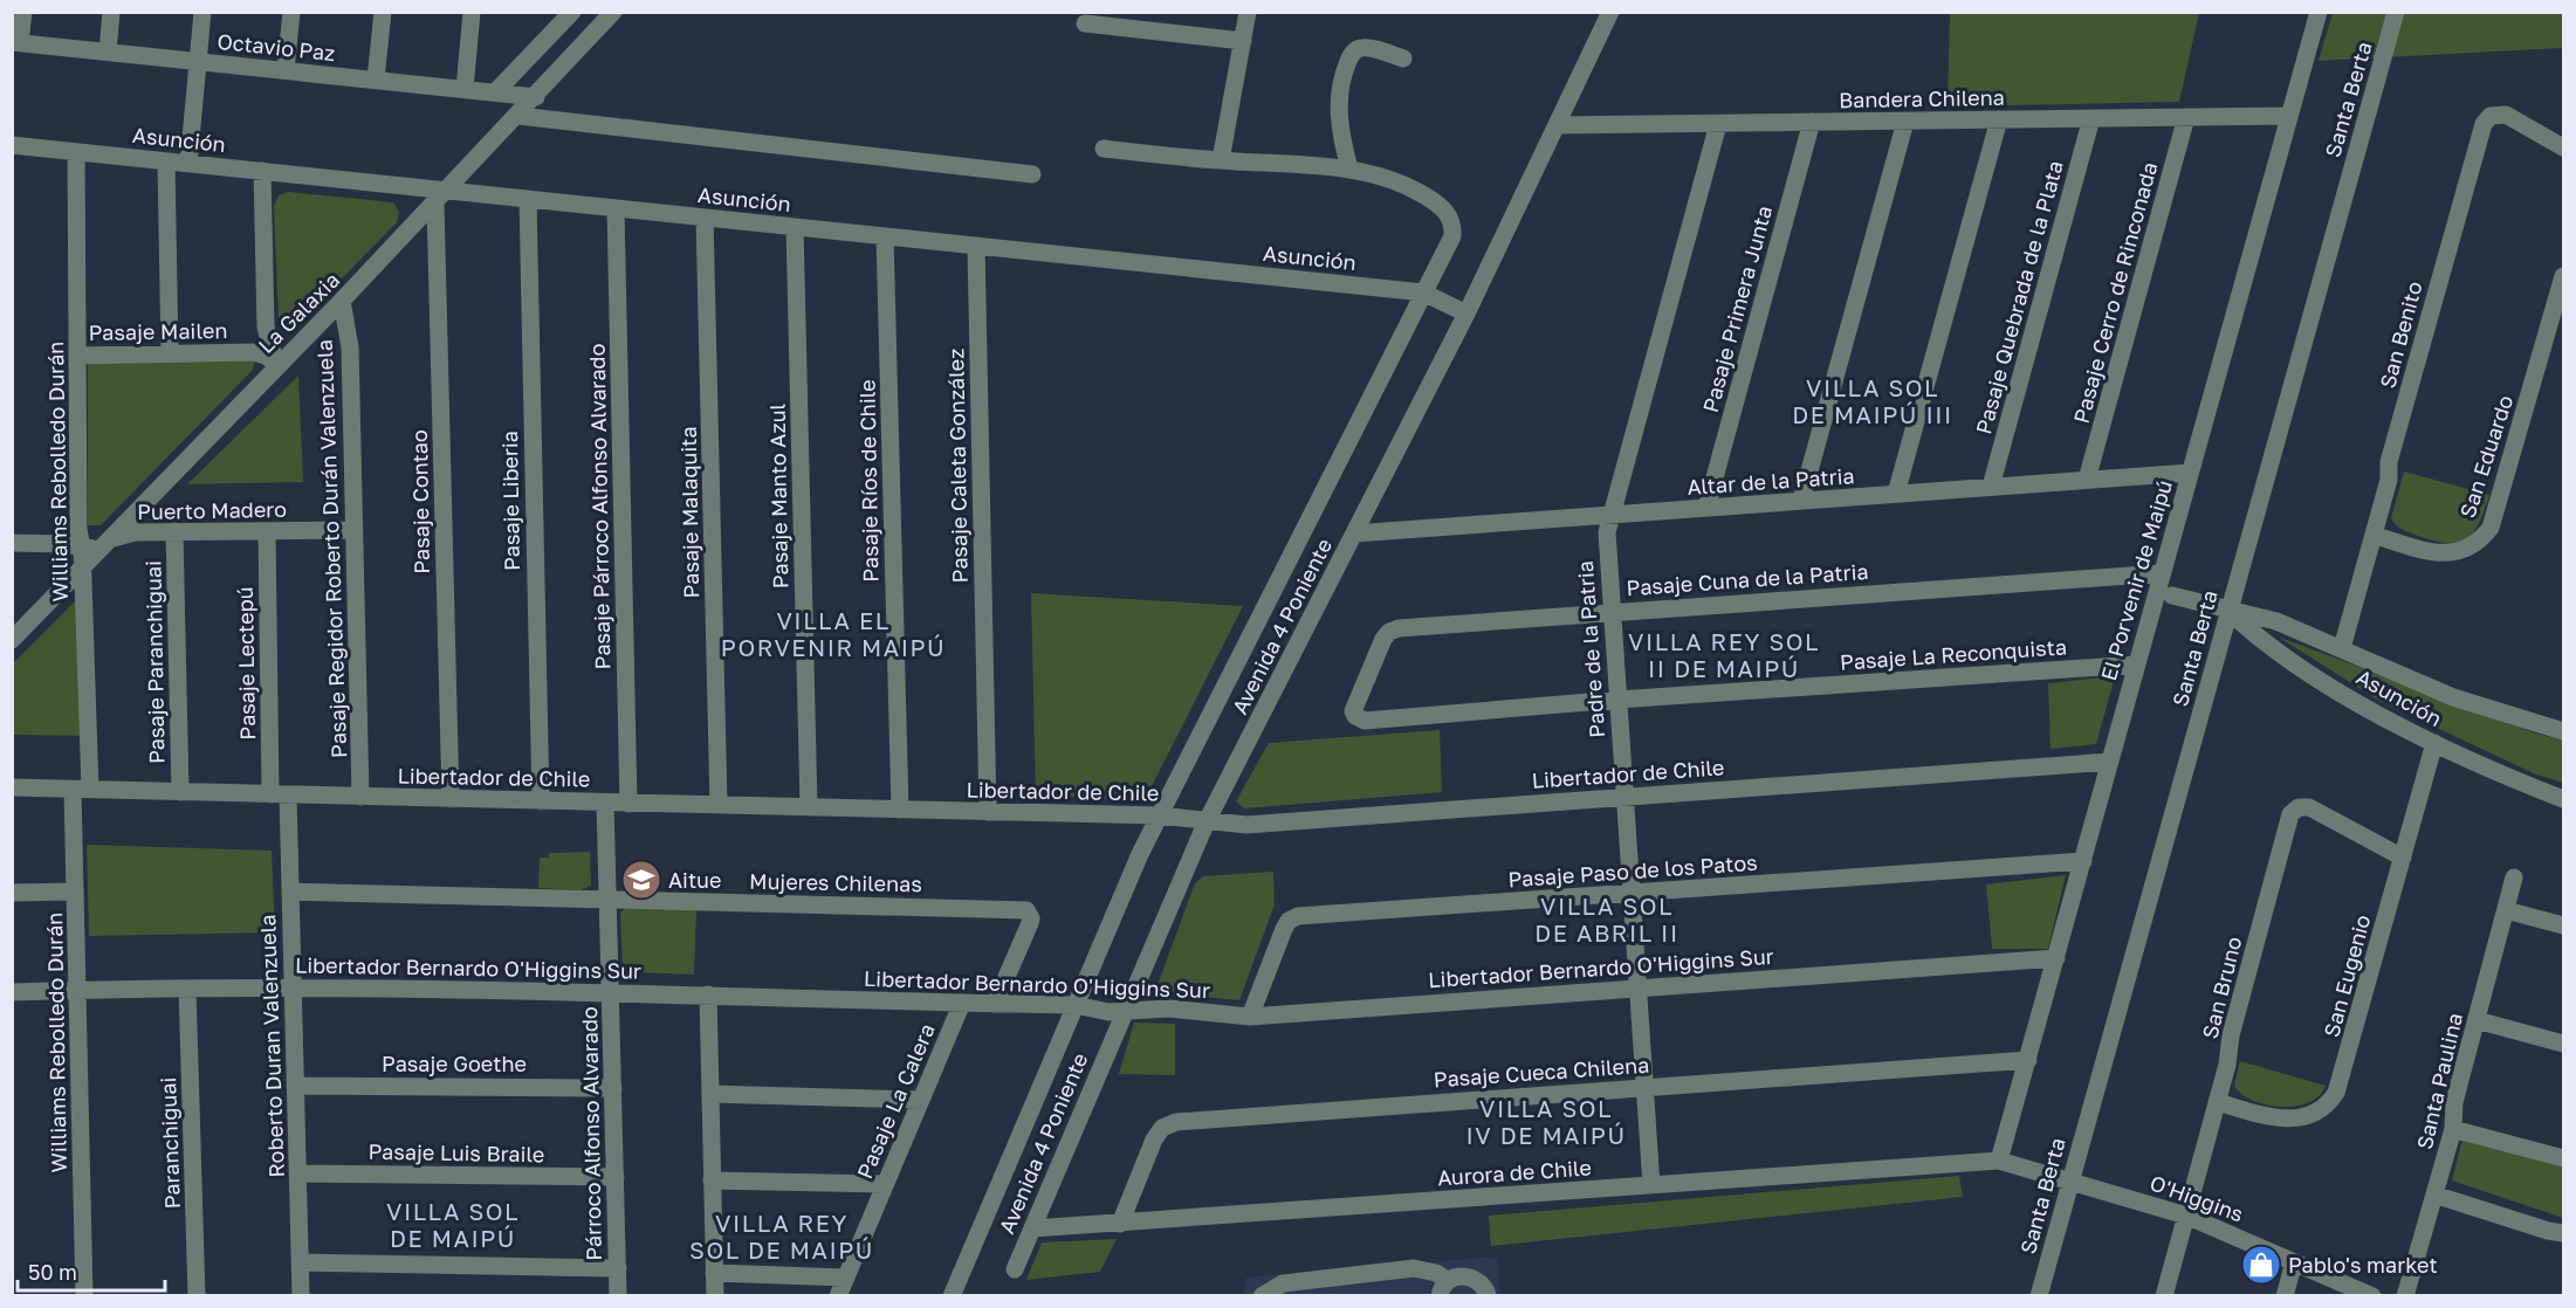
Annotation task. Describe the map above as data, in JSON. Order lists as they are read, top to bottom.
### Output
{
  "streets": {
    "street": [
      "Octavio Paz",
      "Bandera Chilena",
      "Santa Berta",
      "Asunción",
      "Pasaje Cerro de Rinconada",
      "Pasaje Quebrada de la Plata",
      "Pasaje Primera Junta",
      "La Galaxia",
      "Pasaje Mailen",
      "San Benito",
      "San Eduardo",
      "Pasaje Caleta González",
      "Williams Rebolledo Durán",
      "Pasaje Ríos de Chile",
      "Altar de la Patria",
      "Pasaje Manto Azul",
      "Pasaje Liberia",
      "Pasaje Contao",
      "Pasaje Párroco Alfonso Alvarado",
      "Puerto Madero",
      "Pasaje Malaquita",
      "Pasaje Regidor Roberto Durán Valenzuela",
      "Pasaje Cuna de la Patria",
      "El Porvenir de Maipú",
      "Avenida 4 Poniente",
      "Padre de la Patria",
      "Pasaje La Reconquista",
      "Pasaje Paranchiguai",
      "Pasaje Lectepú",
      "Libertador de Chile",
      "Pasaje Paso de los Patos",
      "Mujeres Chilenas",
      "Libertador Bernardo O'Higgins Sur",
      "San Eugenio",
      "San Bruno",
      "Roberto Duran Valenzuela",
      "Pasaje Goethe",
      "Pasaje Cueca Chilena",
      "Santa Paulina",
      "Pasaje La Calera",
      "Párroco Alfonso Alvarado",
      "Paranchiguai",
      "Pasaje Luis Braile",
      "Aurora de Chile",
      "O'Higgins"
    ]
  },
  "crossings": [
    ["Octavio Paz", "La Galaxia"],
    ["Bandera Chilena", "Pasaje Cerro de Rinconada"],
    ["Bandera Chilena", "Pasaje Quebrada de la Plata"],
    ["Bandera Chilena", "Pasaje Primera Junta"],
    ["Bandera Chilena", "El Porvenir de Maipú"],
    ["Bandera Chilena", "Avenida 4 Poniente"],
    ["Bandera Chilena", "Padre de la Patria"],
    ["Santa Berta", "Asunción"],
    ["Santa Berta", "O'Higgins"],
    ["Asunción", "La Galaxia"],
    ["Asunción", "San Benito"],
    ["Asunción", "Pasaje Caleta González"],
    ["Asunción", "Williams Rebolledo Durán"],
    ["Asunción", "Pasaje Ríos de Chile"],
    ["Asunción", "Pasaje Manto Azul"],
    ["Asunción", "Pasaje Liberia"],
    ["Asunción", "Pasaje Contao"],
    ["Asunción", "Pasaje Párroco Alfonso Alvarado"],
    ["Asunción", "Pasaje Malaquita"],
    ["Asunción", "Avenida 4 Poniente"],
    ["Asunción", "San Eugenio"],
    ["Pasaje Cerro de Rinconada", "Altar de la Patria"],
    ["Pasaje Quebrada de la Plata", "Altar de la Patria"],
    ["Pasaje Primera Junta", "Altar de la Patria"],
    ["La Galaxia", "Pasaje Mailen"],
    ["La Galaxia", "Williams Rebolledo Durán"],
    ["La Galaxia", "Pasaje Contao"],
    ["La Galaxia", "Puerto Madero"],
    ["La Galaxia", "Pasaje Regidor Roberto Durán Valenzuela"],
    ["Pasaje Mailen", "Williams Rebolledo Durán"],
    ["San Benito", "San Eduardo"],
    ["Pasaje Caleta González", "Libertador de Chile"],
    ["Williams Rebolledo Durán", "Puerto Madero"],
    ["Williams Rebolledo Durán", "Libertador de Chile"],
    ["Williams Rebolledo Durán", "Libertador Bernardo O'Higgins Sur"],
    ["Pasaje Ríos de Chile", "Libertador de Chile"],
    ["Altar de la Patria", "El Porvenir de Maipú"],
    ["Altar de la Patria", "Avenida 4 Poniente"],
    ["Altar de la Patria", "Padre de la Patria"],
    ["Pasaje Manto Azul", "Libertador de Chile"],
    ["Pasaje Liberia", "Libertador de Chile"],
    ["Pasaje Contao", "Libertador de Chile"],
    ["Pasaje Párroco Alfonso Alvarado", "Libertador de Chile"],
    ["Puerto Madero", "Pasaje Regidor Roberto Durán Valenzuela"],
    ["Puerto Madero", "Pasaje Paranchiguai"],
    ["Puerto Madero", "Pasaje Lectepú"],
    ["Pasaje Malaquita", "Libertador de Chile"],
    ["Pasaje Regidor Roberto Durán Valenzuela", "Libertador de Chile"],
    ["Pasaje Cuna de la Patria", "El Porvenir de Maipú"],
    ["Pasaje Cuna de la Patria", "Padre de la Patria"],
    ["Pasaje Cuna de la Patria", "Pasaje La Reconquista"],
    ["El Porvenir de Maipú", "Pasaje La Reconquista"],
    ["El Porvenir de Maipú", "Libertador de Chile"],
    ["El Porvenir de Maipú", "Pasaje Paso de los Patos"],
    ["El Porvenir de Maipú", "Libertador Bernardo O'Higgins Sur"],
    ["El Porvenir de Maipú", "Pasaje Cueca Chilena"],
    ["El Porvenir de Maipú", "Aurora de Chile"],
    ["El Porvenir de Maipú", "O'Higgins"],
    ["Avenida 4 Poniente", "Libertador de Chile"],
    ["Avenida 4 Poniente", "Libertador Bernardo O'Higgins Sur"],
    ["Avenida 4 Poniente", "Aurora de Chile"],
    ["Padre de la Patria", "Pasaje La Reconquista"],
    ["Padre de la Patria", "Libertador de Chile"],
    ["Padre de la Patria", "Pasaje Paso de los Patos"],
    ["Padre de la Patria", "Libertador Bernardo O'Higgins Sur"],
    ["Padre de la Patria", "Pasaje Cueca Chilena"],
    ["Padre de la Patria", "Aurora de Chile"],
    ["Pasaje Paranchiguai", "Libertador de Chile"],
    ["Pasaje Lectepú", "Libertador de Chile"],
    ["Pasaje Lectepú", "Roberto Duran Valenzuela"],
    ["Libertador de Chile", "Roberto Duran Valenzuela"],
    ["Libertador de Chile", "Párroco Alfonso Alvarado"],
    ["Pasaje Paso de los Patos", "Libertador Bernardo O'Higgins Sur"],
    ["Mujeres Chilenas", "Libertador Bernardo O'Higgins Sur"],
    ["Mujeres Chilenas", "Roberto Duran Valenzuela"],
    ["Mujeres Chilenas", "Párroco Alfonso Alvarado"],
    ["Libertador Bernardo O'Higgins Sur", "Roberto Duran Valenzuela"],
    ["Libertador Bernardo O'Higgins Sur", "Pasaje La Calera"],
    ["Libertador Bernardo O'Higgins Sur", "Párroco Alfonso Alvarado"],
    ["Libertador Bernardo O'Higgins Sur", "Paranchiguai"],
    ["San Eugenio", "San Bruno"],
    ["San Bruno", "O'Higgins"],
    ["Roberto Duran Valenzuela", "Pasaje Goethe"],
    ["Roberto Duran Valenzuela", "Pasaje Luis Braile"],
    ["Pasaje Goethe", "Párroco Alfonso Alvarado"],
    ["Pasaje Cueca Chilena", "Aurora de Chile"],
    ["Párroco Alfonso Alvarado", "Pasaje Luis Braile"],
    ["Aurora de Chile", "O'Higgins"]
  ],
  "districts": [
    "VILLA SOL DE MAIPÚ III",
    "VILLA EL PORVENIR MAIPÚ",
    "VILLA REY SOL II DE MAIPÚ",
    "VILLA SOL DE ABRIL II",
    "VILLA SOL IV DE MAIPÚ",
    "VILLA SOL DE MAIPÚ",
    "VILLA REY SOL DE MAIPÚ"
  ],
  "places": {
    "school or university": ["Aitue"],
    "shop": ["Pablo's market"]
  },
  "scale_bar": "50 m"
}
